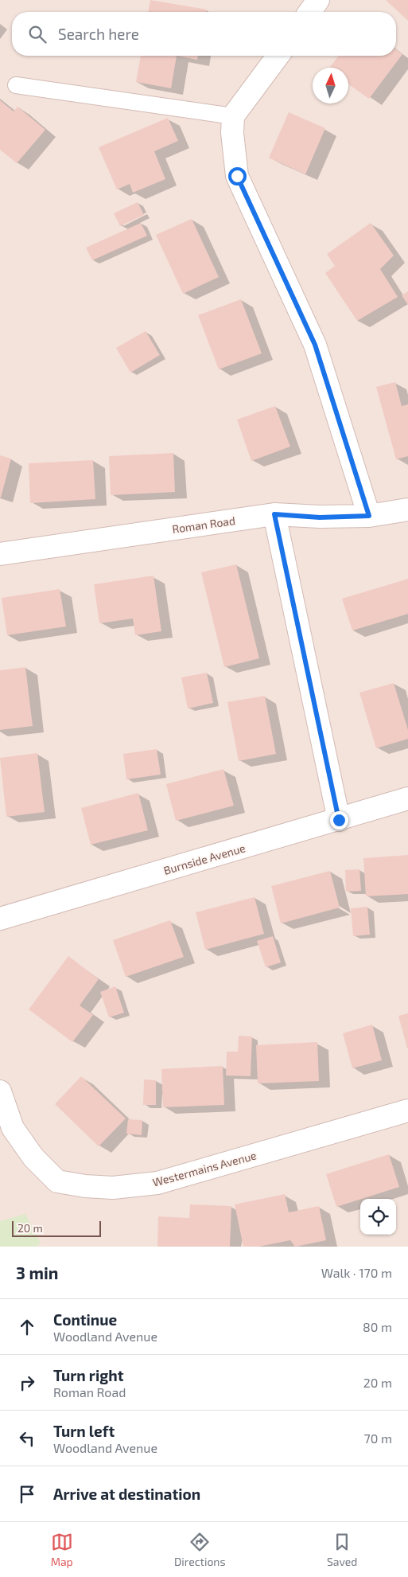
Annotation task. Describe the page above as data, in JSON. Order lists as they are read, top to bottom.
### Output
{
  "streets": {
    "street": ["Roman Road", "Burnside Avenue", "Westermains Avenue"]
  },
  "scale_bar": "20 m",
  "north": "top",
  "page": {
    "search": "Search here",
    "scale": "20 m",
    "heading": ["3 min", "Walk · 170 m"],
    "list": [
      ["Continue", "Woodland Avenue", "80 m"],
      ["Turn right", "Roman Road", "20 m"],
      ["Turn left", "Woodland Avenue", "70 m"],
      "Arrive at destination"
    ],
    "nav": ["Map", "Directions", "Saved"]
  }
}
